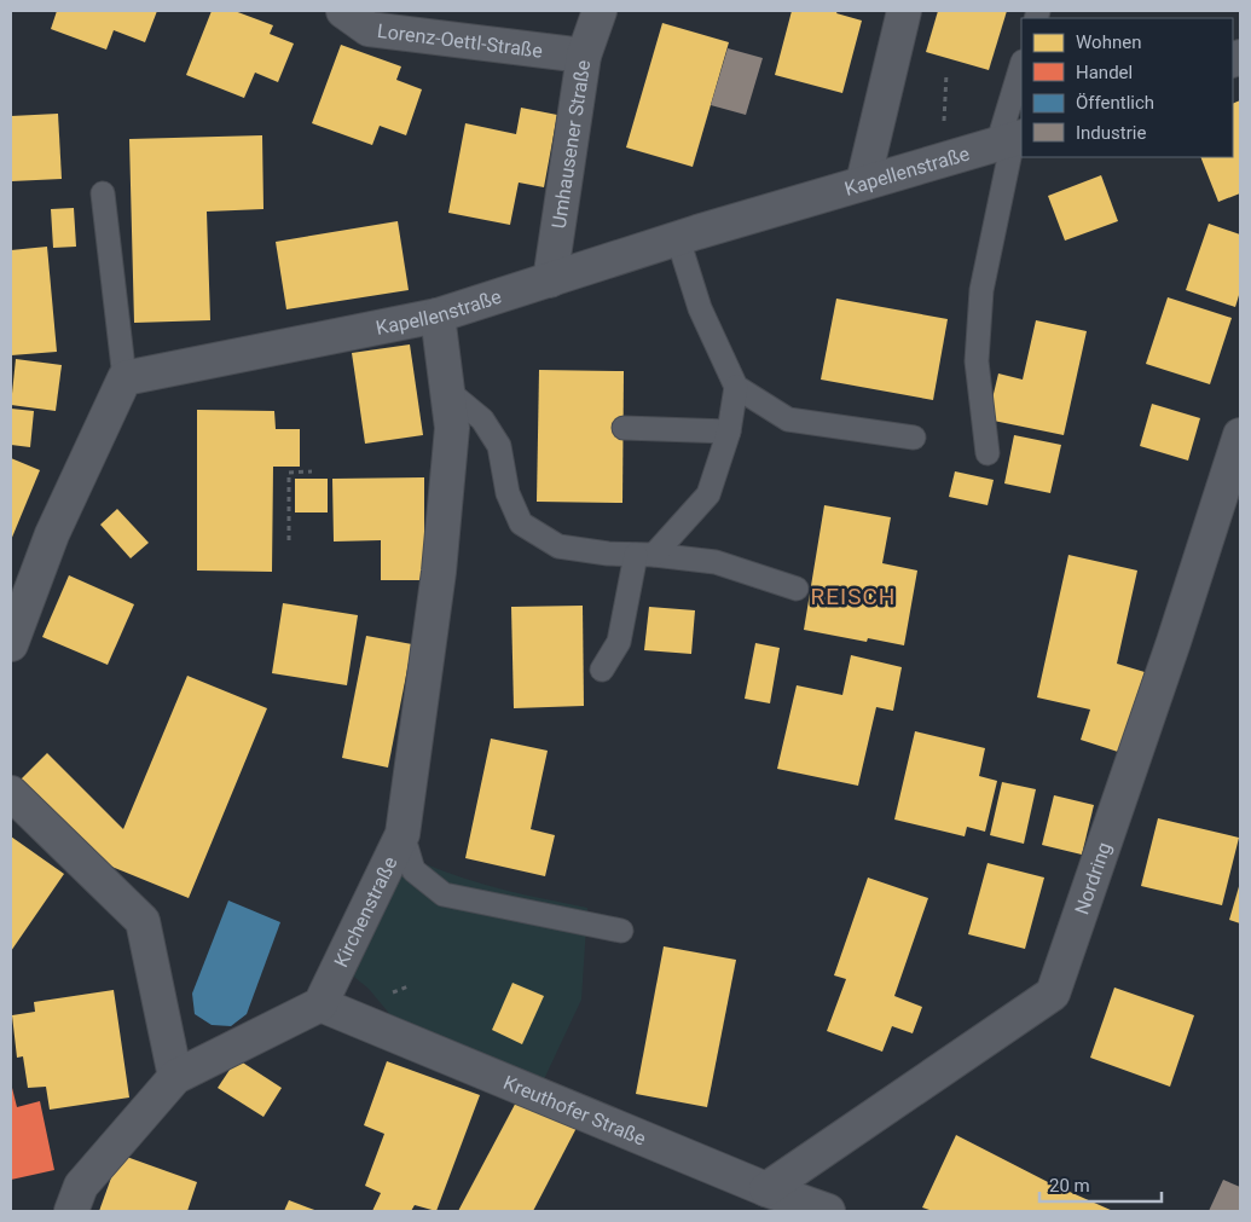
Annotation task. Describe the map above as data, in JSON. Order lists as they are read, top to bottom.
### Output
{
  "streets": {
    "street": [
      "Lorenz-Oettl-Straße",
      "Umhausener Straße",
      "Kapellenstraße",
      "Nordring",
      "Kirchenstraße",
      "Kreuthofer Straße"
    ]
  },
  "crossings": [
    ["Lorenz-Oettl-Straße", "Umhausener Straße"],
    ["Umhausener Straße", "Kapellenstraße"],
    ["Kapellenstraße", "Kirchenstraße"],
    ["Nordring", "Kreuthofer Straße"],
    ["Kirchenstraße", "Kreuthofer Straße"]
  ],
  "districts": ["REISCH"],
  "legend": [
    "Wohnen",
    "Handel",
    "Öffentlich",
    "Industrie"
  ],
  "scale_bar": "20 m"
}
